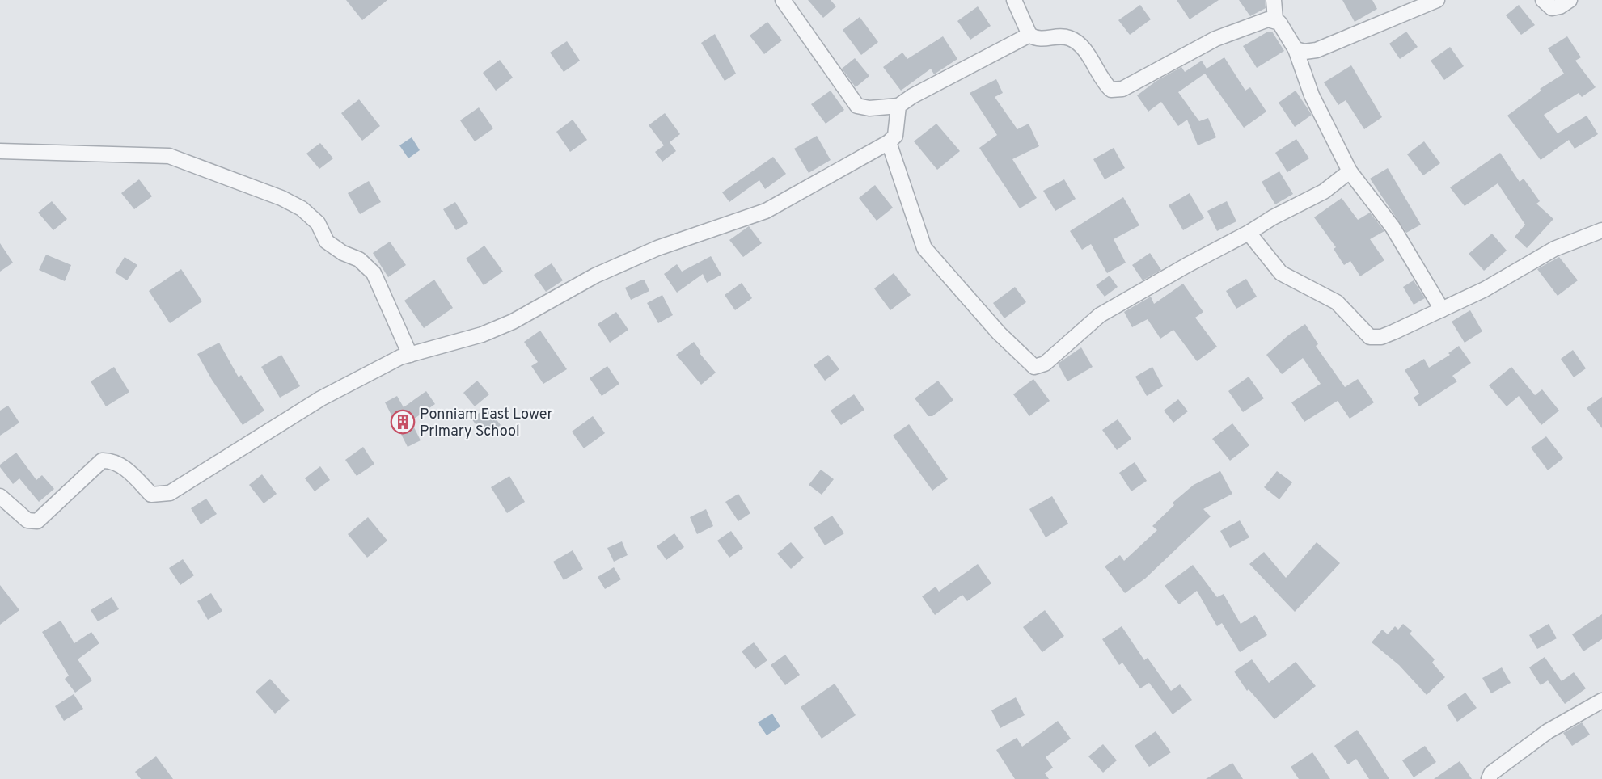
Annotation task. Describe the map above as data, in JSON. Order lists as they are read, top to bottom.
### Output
{
  "places": {
    "building": ["Ponniam East Lower Primary School"]
  }
}
